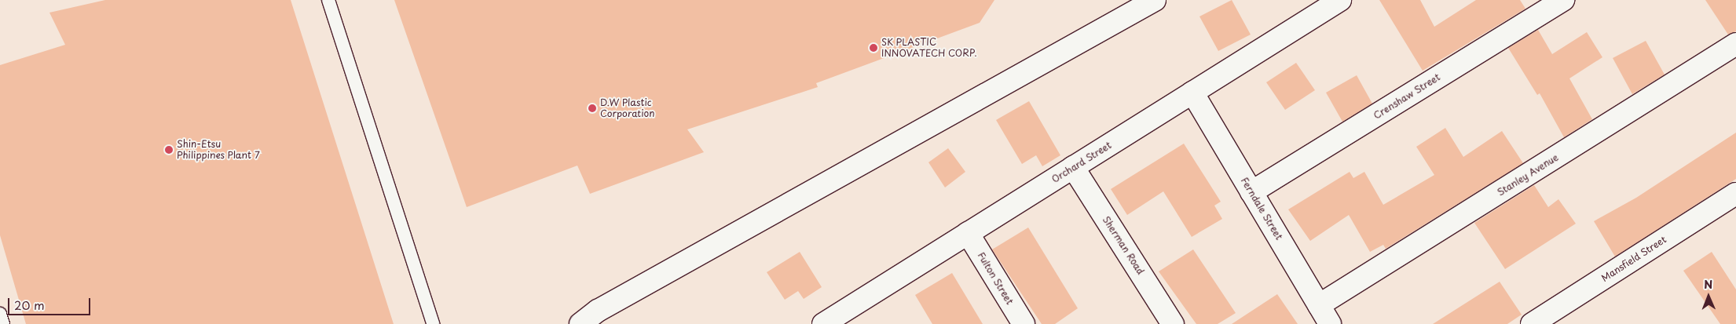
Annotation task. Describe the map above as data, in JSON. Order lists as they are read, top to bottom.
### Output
{
  "streets": {
    "street": [
      "Crenshaw Street",
      "Orchard Street",
      "Stanley Avenue",
      "Ferndale Street",
      "Sherman Road",
      "Mansfield Street",
      "Fulton Street"
    ]
  },
  "crossings": [
    ["Crenshaw Street", "Ferndale Street"],
    ["Orchard Street", "Ferndale Street"],
    ["Orchard Street", "Sherman Road"],
    ["Orchard Street", "Fulton Street"],
    ["Stanley Avenue", "Ferndale Street"]
  ],
  "places": ["SK PLASTIC INNOVATECH CORP.", "D.W Plastic Corporation", "Shin-Etsu Philippines Plant 7"],
  "scale_bar": "20 m",
  "north": "top"
}
